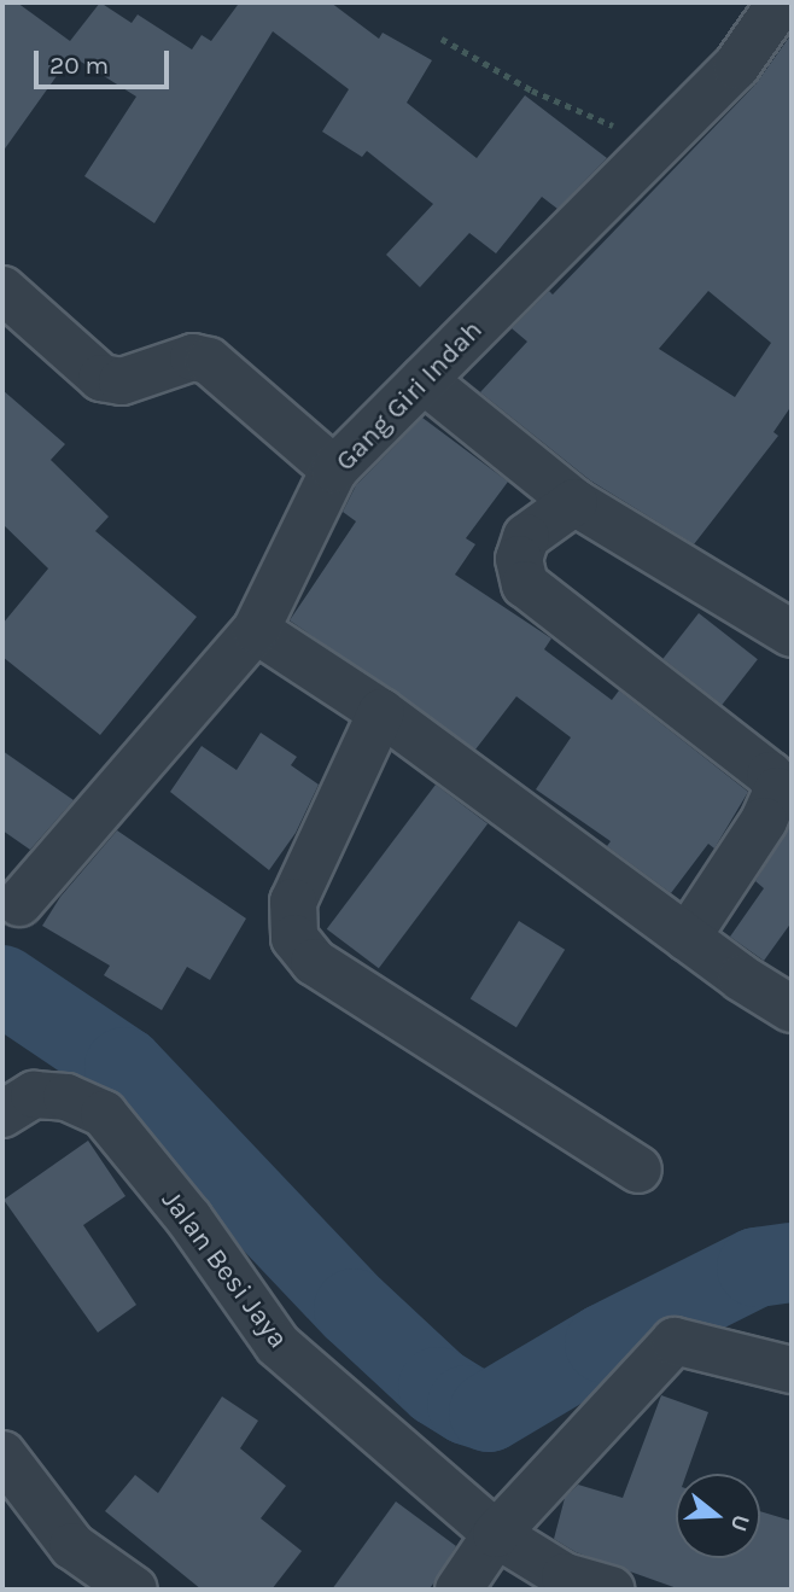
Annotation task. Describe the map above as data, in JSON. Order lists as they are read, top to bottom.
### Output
{
  "streets": {
    "street": ["Gang Giri Indah", "Jalan Besi Jaya"]
  },
  "scale_bar": "20 m",
  "north": "right"
}
